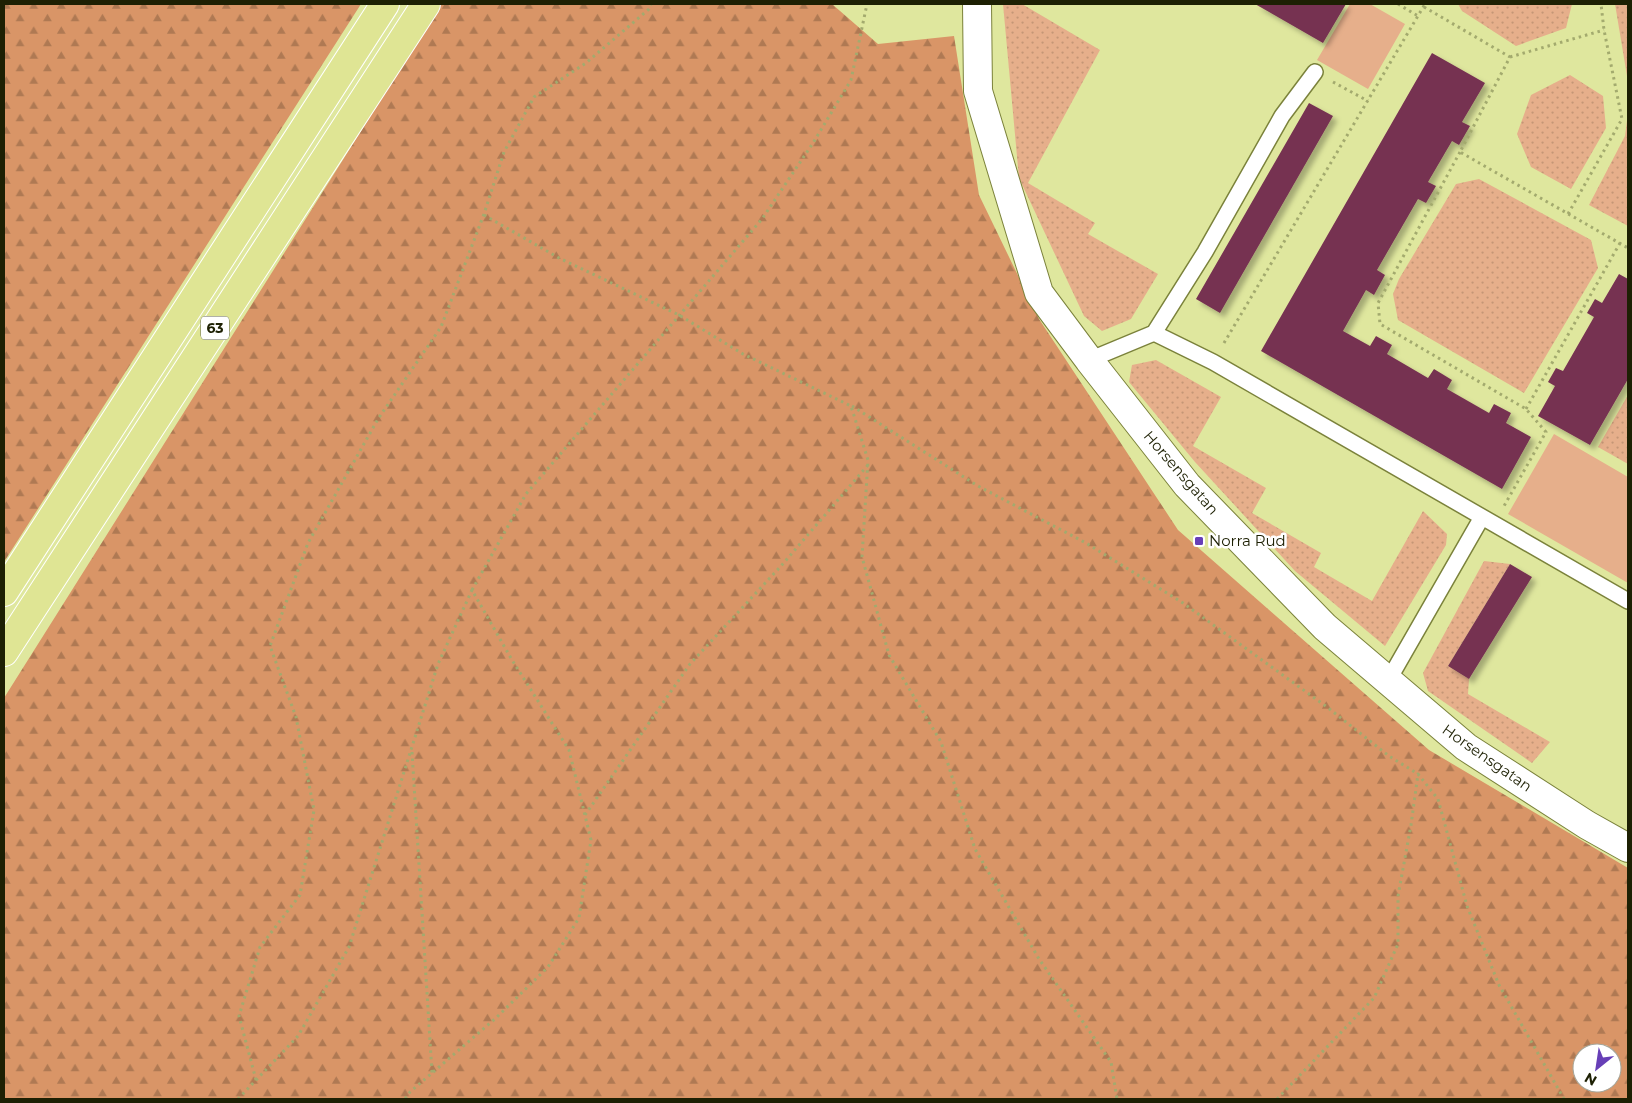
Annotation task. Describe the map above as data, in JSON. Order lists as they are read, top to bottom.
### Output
{
  "streets": {
    "main road": ["63"],
    "street": ["Horsensgatan"]
  },
  "places": {
    "transit": ["Norra Rud"]
  },
  "north": "bottom left"
}
